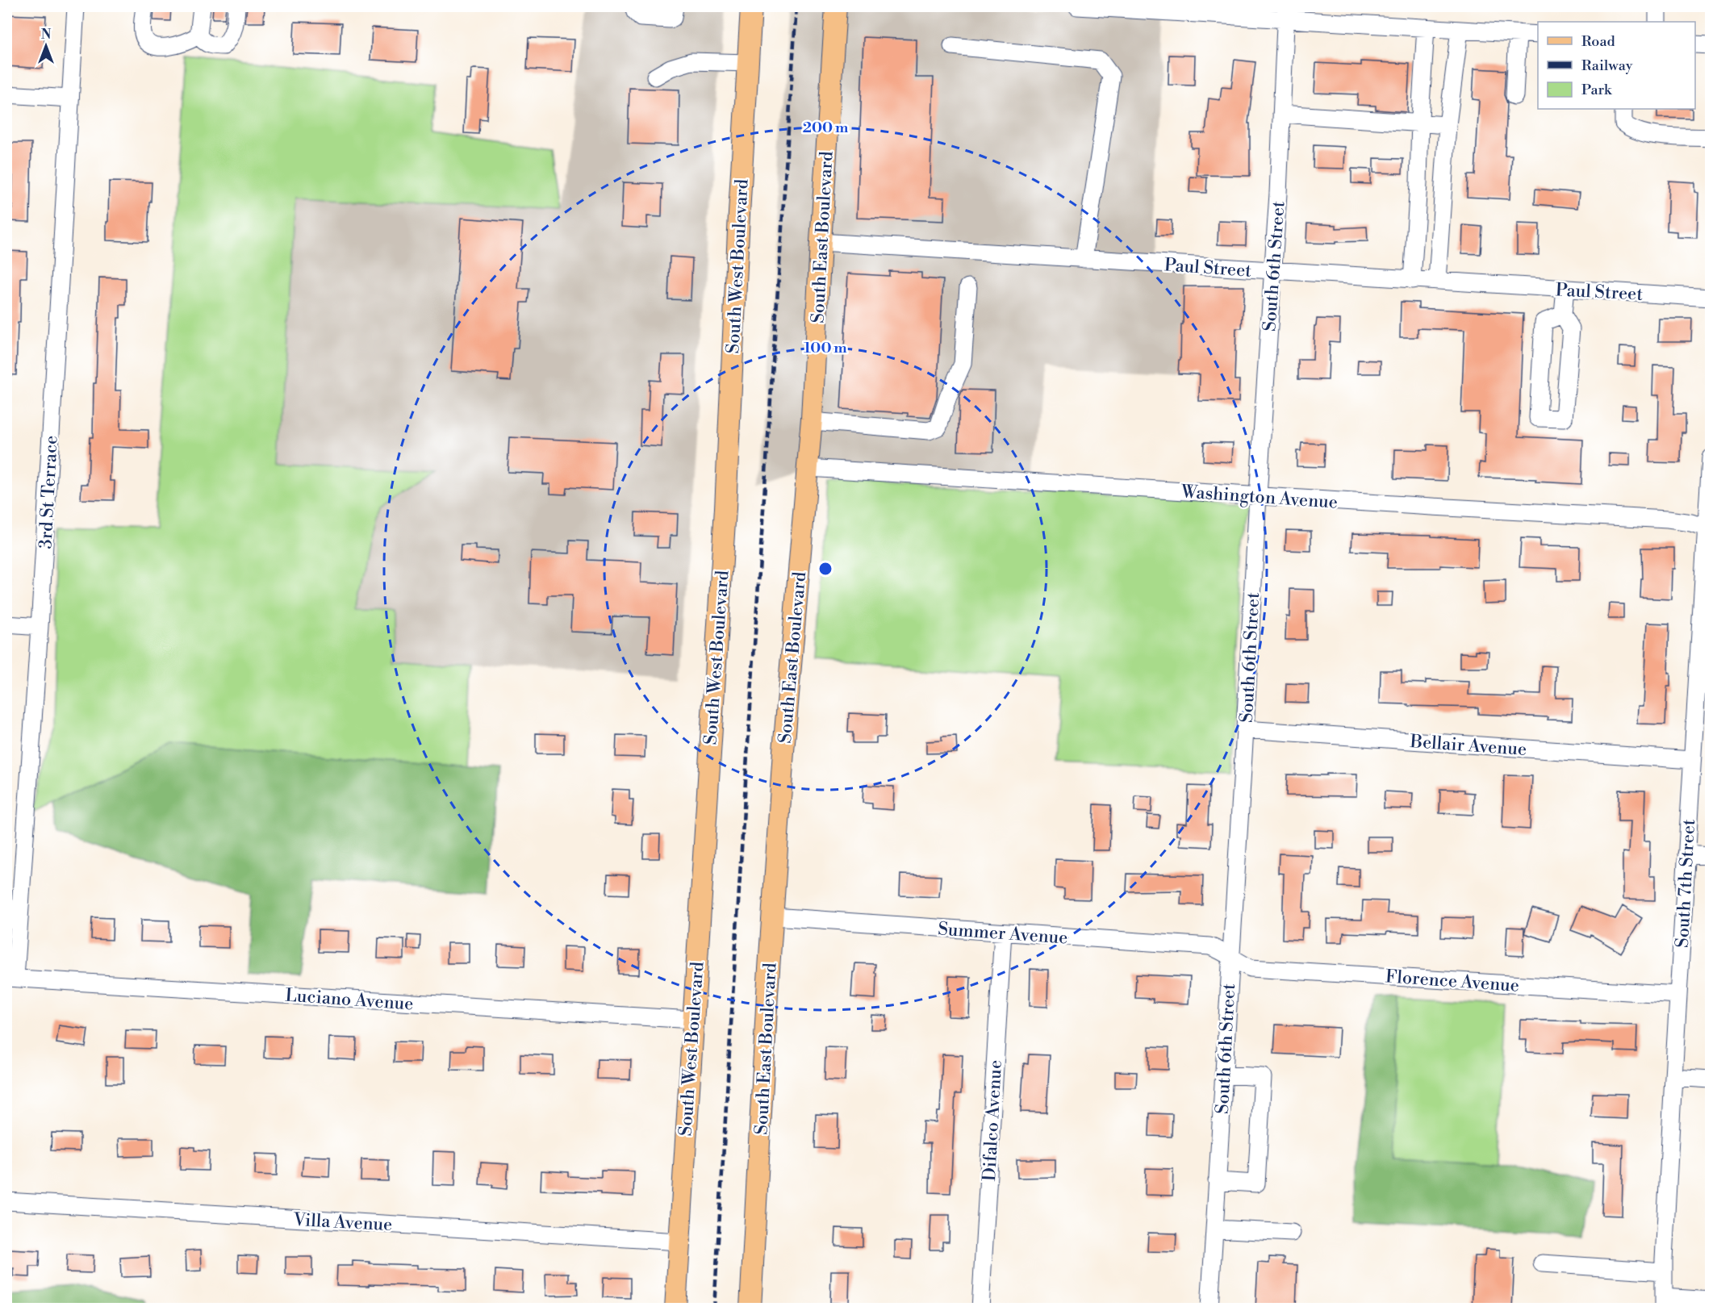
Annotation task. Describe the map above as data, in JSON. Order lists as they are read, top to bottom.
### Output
{
  "streets": {
    "main road": ["South East Boulevard", "South West Boulevard"],
    "street": [
      "South 6th Street",
      "Paul Street",
      "3rd St Terrace",
      "Washington Avenue",
      "Bellair Avenue",
      "South 7th Street",
      "Summer Avenue",
      "Florence Avenue",
      "Luciano Avenue",
      "Difalco Avenue",
      "Villa Avenue"
    ]
  },
  "crossings": [
    ["South East Boulevard", "Paul Street"],
    ["South East Boulevard", "Washington Avenue"],
    ["South East Boulevard", "Summer Avenue"],
    ["South West Boulevard", "Luciano Avenue"],
    ["South West Boulevard", "Villa Avenue"],
    ["South 6th Street", "Paul Street"],
    ["South 6th Street", "Washington Avenue"],
    ["South 6th Street", "Bellair Avenue"],
    ["South 6th Street", "Summer Avenue"],
    ["South 6th Street", "Florence Avenue"],
    ["3rd St Terrace", "Luciano Avenue"],
    ["Washington Avenue", "South 7th Street"],
    ["Bellair Avenue", "South 7th Street"],
    ["South 7th Street", "Florence Avenue"],
    ["Summer Avenue", "Florence Avenue"],
    ["Summer Avenue", "Difalco Avenue"]
  ],
  "legend": ["Road", "Railway", "Park"],
  "north": "top",
  "rings": ["200 m", "100 m"]
}
